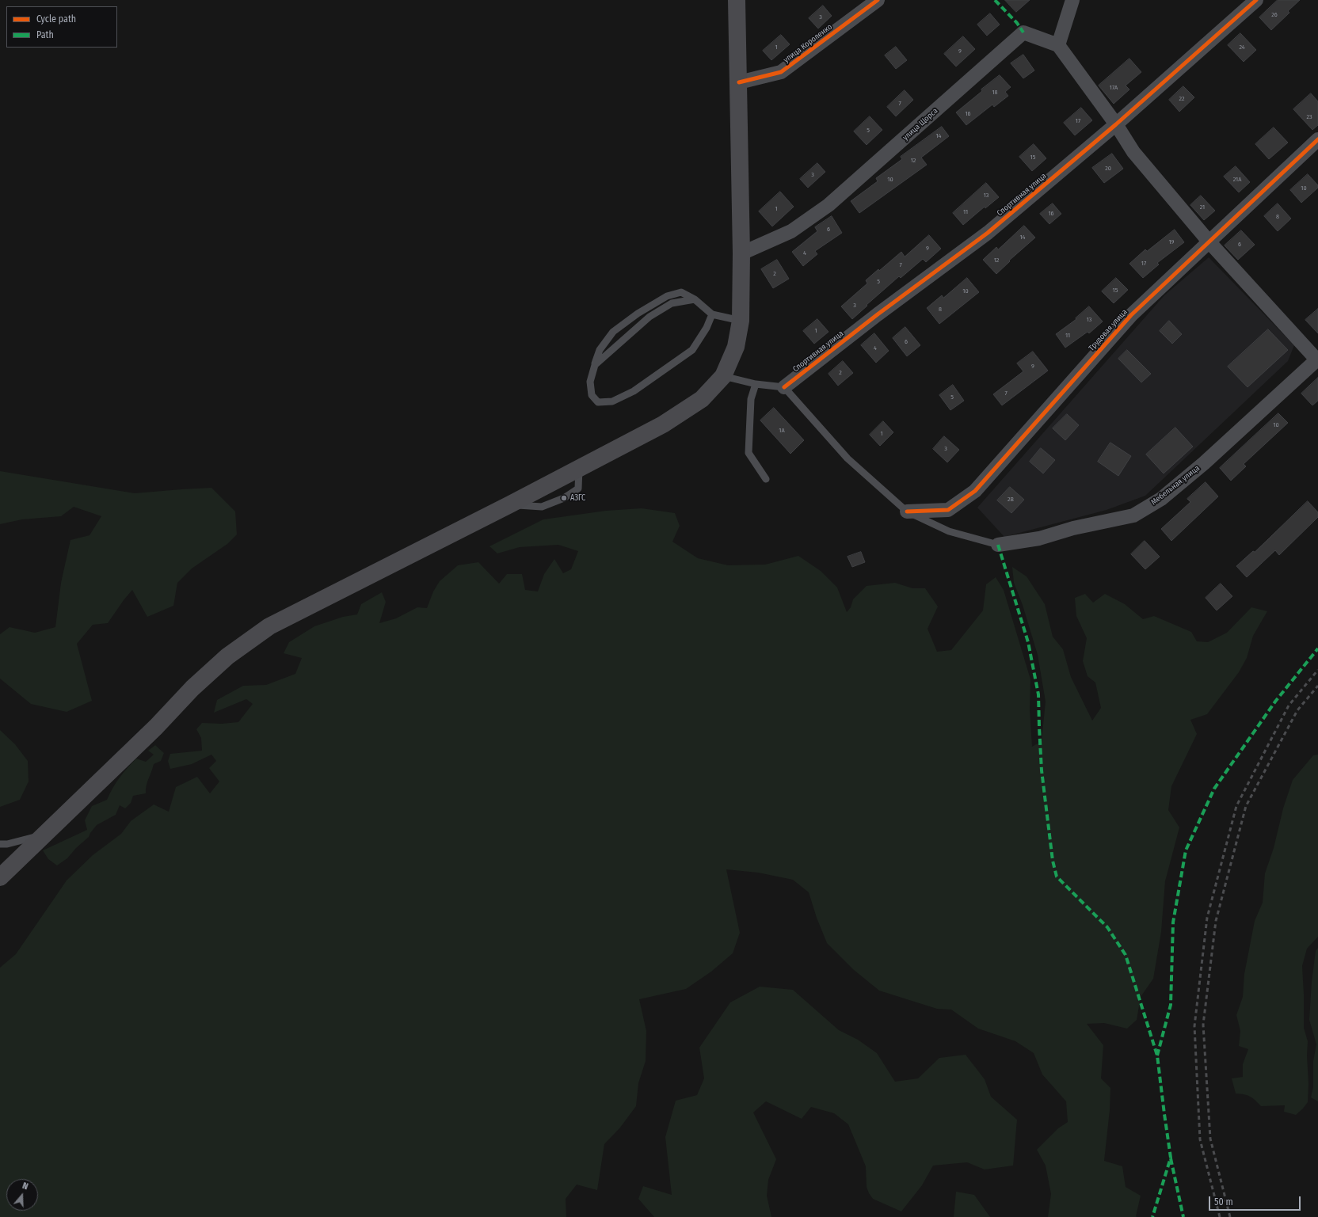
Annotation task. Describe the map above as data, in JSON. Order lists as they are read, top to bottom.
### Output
{
  "streets": {
    "street": [
      "улица Короленко",
      "улица Щорса",
      "Спортивная улица",
      "Трудовая улица",
      "Мебельная улица"
    ]
  },
  "places": ["АЗГС"],
  "house_numbers": [
    "26",
    "3",
    "1",
    "24",
    "9",
    "17А",
    "18",
    "22",
    "7",
    "16",
    "23",
    "17",
    "5",
    "14",
    "15",
    "12",
    "20",
    "3",
    "10",
    "21А",
    "10",
    "13",
    "21",
    "1",
    "11",
    "16",
    "8",
    "6",
    "14",
    "19",
    "6",
    "9",
    "4",
    "12",
    "17",
    "7",
    "2",
    "5",
    "15",
    "10",
    "3",
    "8",
    "13",
    "1",
    "11",
    "6",
    "4",
    "9",
    "2",
    "7",
    "5",
    "10",
    "1А",
    "1",
    "3",
    "2В"
  ],
  "legend": ["Cycle path", "Path"],
  "scale_bar": "50 m",
  "north": "top"
}
